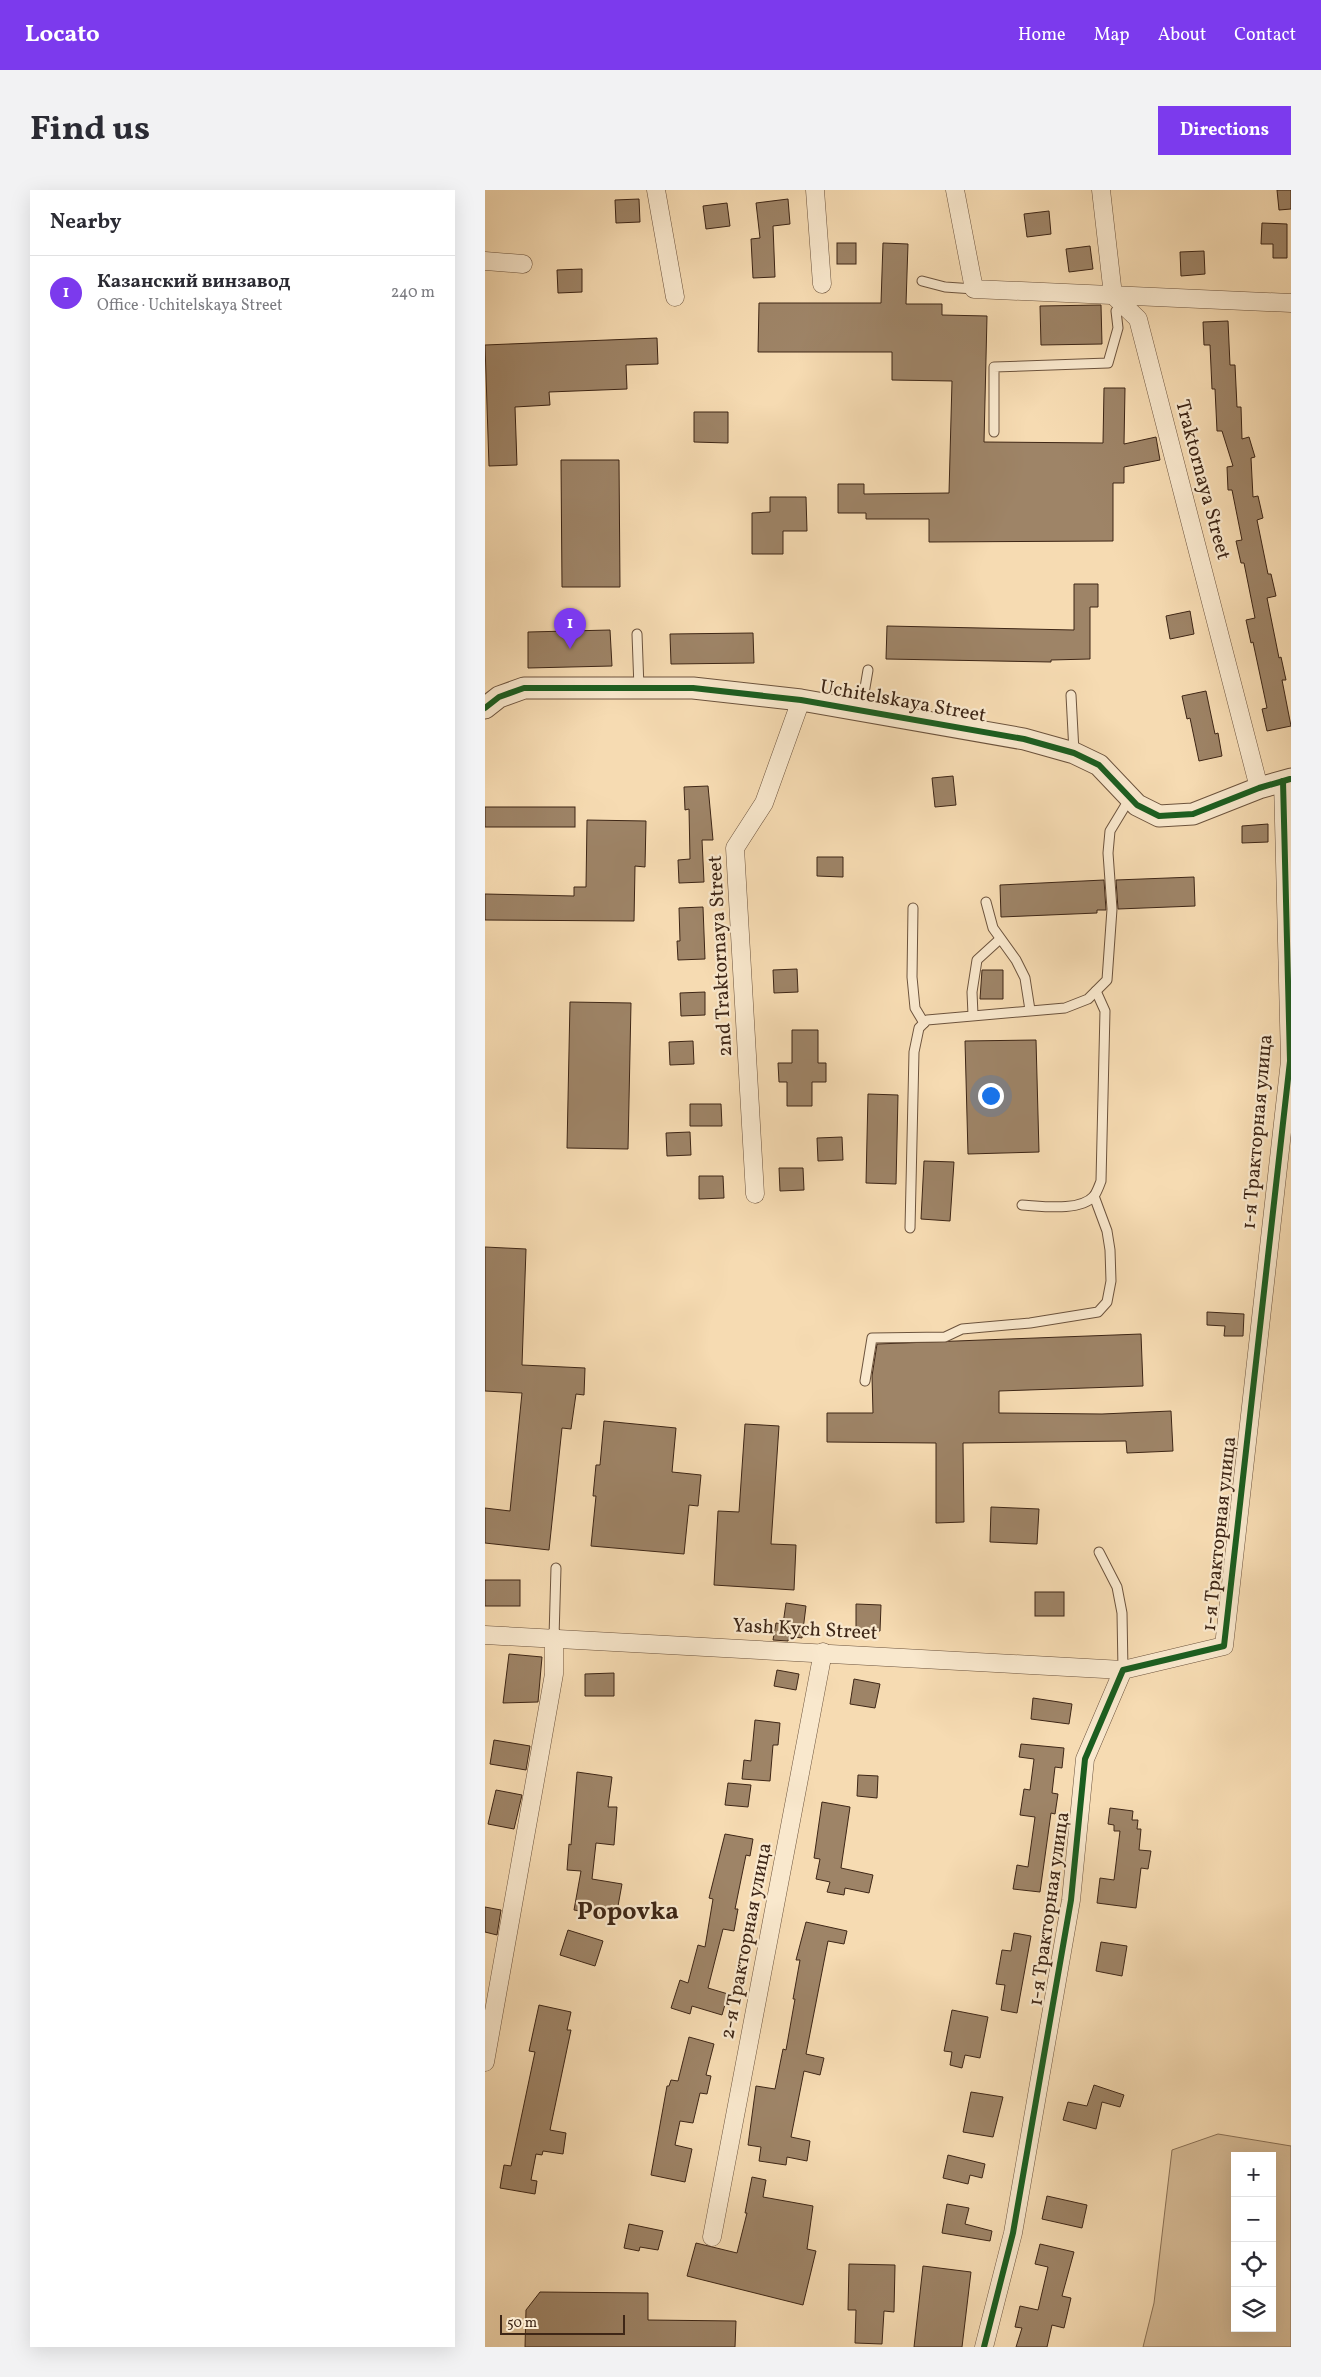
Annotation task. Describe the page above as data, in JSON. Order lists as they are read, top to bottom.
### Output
{
  "streets": {
    "street": [
      "Traktornaya Street",
      "Uchitelskaya Street",
      "2nd Traktornaya Street",
      "1-я Тракторная улица",
      "Yash Kych Street",
      "2-я Тракторная улица"
    ]
  },
  "crossings": [
    ["Traktornaya Street", "Uchitelskaya Street"],
    ["Uchitelskaya Street", "2nd Traktornaya Street"],
    ["Uchitelskaya Street", "1-я Тракторная улица"],
    ["1-я Тракторная улица", "Yash Kych Street"],
    ["Yash Kych Street", "2-я Тракторная улица"]
  ],
  "districts": ["Popovka"],
  "scale_bar": "50 m",
  "page": {
    "header": "Locato",
    "nav": [
      "Home",
      "Map",
      "About",
      "Contact"
    ],
    "title": "Find us",
    "buttons": "Directions",
    "heading": "Nearby",
    "list": [
      {
        "mark": "1",
        "name": "Казанский винзавод",
        "note": "Office · Uchitelskaya Street",
        "value": "240 m"
      }
    ],
    "pins": "1",
    "map_buttons": ["+", "−"],
    "scale": "50 m"
  }
}
